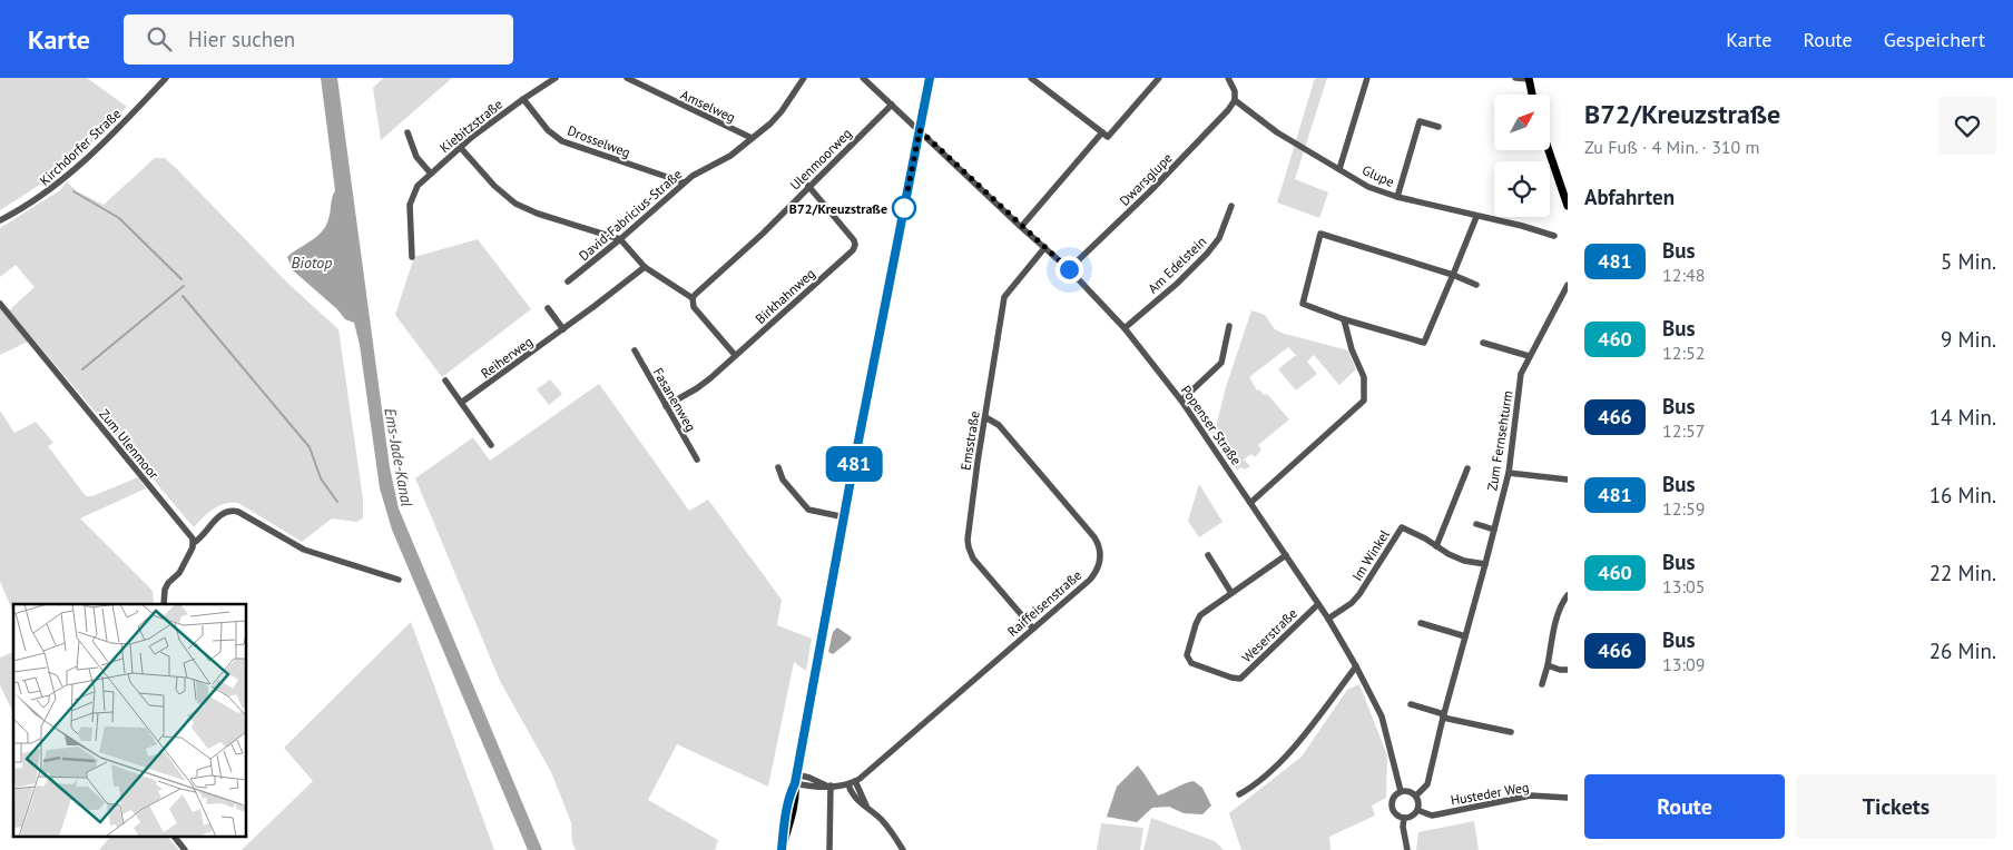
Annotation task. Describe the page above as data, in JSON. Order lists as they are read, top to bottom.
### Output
{
  "streets": {
    "street": [
      "Amselweg",
      "Kiebitzstraße",
      "Drosselweg",
      "Kirchdorfer Straße",
      "Ulenmoorweg",
      "Glupe",
      "Dwarsglupe",
      "David-Fabricius-Straße",
      "Am Edelstein",
      "Birkhahnweg",
      "Reiherweg",
      "Fasanenweg",
      "Popenser Straße",
      "Emsstraße",
      "Zum Fernsehturm",
      "Zum Ulenmoor",
      "Im Winkel",
      "Raiffeisenstraße",
      "Weserstraße",
      "Husteder Weg"
    ]
  },
  "crossings": [
    ["Amselweg", "David-Fabricius-Straße"],
    ["Kiebitzstraße", "Drosselweg"],
    ["Drosselweg", "David-Fabricius-Straße"],
    ["Ulenmoorweg", "Birkhahnweg"],
    ["Ulenmoorweg", "Popenser Straße"],
    ["Glupe", "Dwarsglupe"],
    ["Dwarsglupe", "Popenser Straße"],
    ["Am Edelstein", "Popenser Straße"],
    ["Birkhahnweg", "Fasanenweg"],
    ["Popenser Straße", "Emsstraße"],
    ["Popenser Straße", "Zum Fernsehturm"],
    ["Popenser Straße", "Im Winkel"],
    ["Popenser Straße", "Weserstraße"],
    ["Popenser Straße", "Husteder Weg"],
    ["Emsstraße", "Raiffeisenstraße"],
    ["Zum Fernsehturm", "Im Winkel"],
    ["Zum Fernsehturm", "Husteder Weg"]
  ],
  "water": ["Biotop", "Ems-Jade-Kanal"],
  "places": ["B72/Kreuzstraße"],
  "lines": ["bus line 481"],
  "north": "top right",
  "page": {
    "header": "Karte",
    "search": "Hier suchen",
    "nav": ["Karte", "Route", "Gespeichert"],
    "on_map": "481",
    "heading": [
      ["B72/Kreuzstraße", "Zu Fuß · 4 Min. · 310 m"],
      "Abfahrten"
    ],
    "list": [
      {
        "mark": "481",
        "name": "Bus",
        "note": "12:48",
        "value": "5 Min."
      },
      {
        "mark": "460",
        "name": "Bus",
        "note": "12:52",
        "value": "9 Min."
      },
      {
        "mark": "466",
        "name": "Bus",
        "note": "12:57",
        "value": "14 Min."
      },
      {
        "mark": "481",
        "name": "Bus",
        "note": "12:59",
        "value": "16 Min."
      },
      {
        "mark": "460",
        "name": "Bus",
        "note": "13:05",
        "value": "22 Min."
      },
      {
        "mark": "466",
        "name": "Bus",
        "note": "13:09",
        "value": "26 Min."
      }
    ],
    "buttons": ["Route", "Tickets"]
  }
}
